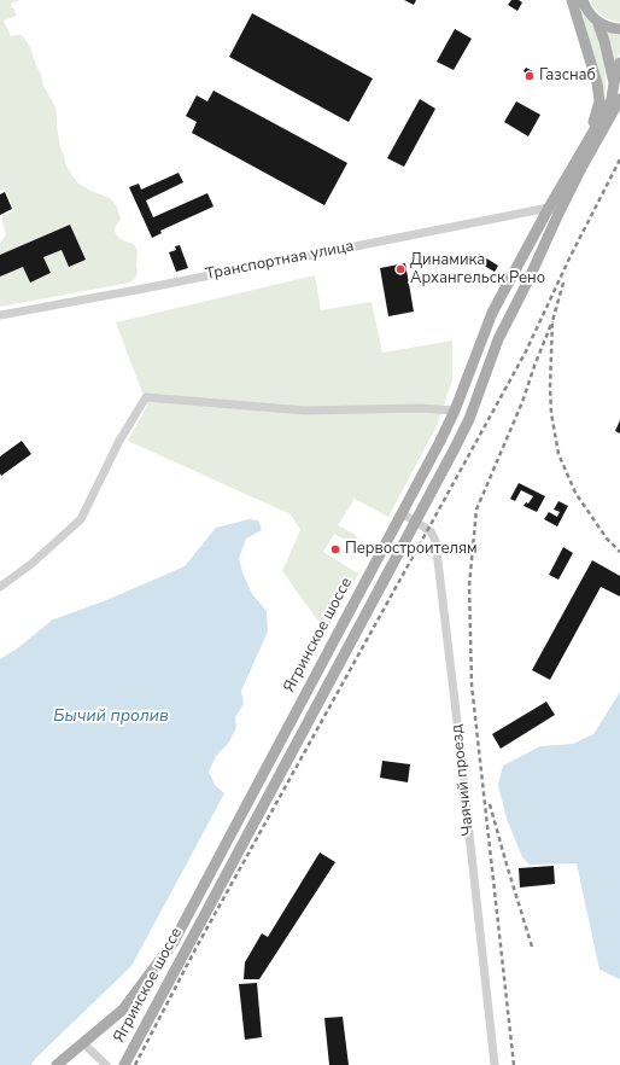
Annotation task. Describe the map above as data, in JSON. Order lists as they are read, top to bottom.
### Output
{
  "streets": {
    "main road": ["Ягринское шоссе"],
    "street": ["Транспортная улица", "Чаячий проезд"]
  },
  "crossings": [
    ["Транспортная улица", "Ягринское шоссе"],
    ["Ягринское шоссе", "Чаячий проезд"]
  ],
  "water": ["Бычий пролив"],
  "places": ["Газснаб", "Динамика Архангельск Рено", "Первостроителям"]
}
